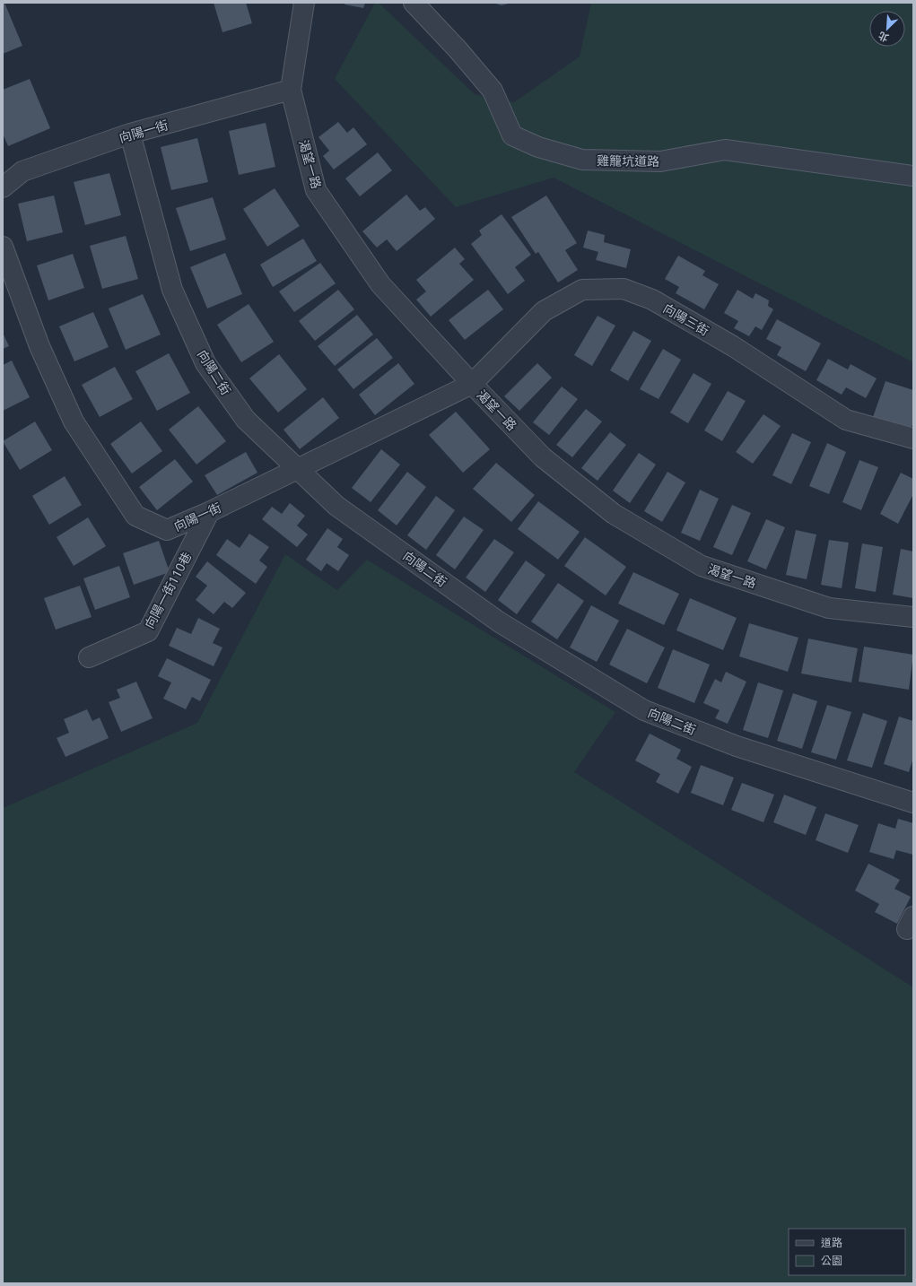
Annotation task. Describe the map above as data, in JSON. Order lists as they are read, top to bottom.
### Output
{
  "streets": {
    "street": [
      "向陽一街",
      "雞籠坑道路",
      "渴望一路",
      "向陽三街",
      "向陽二街",
      "向陽一街110巷"
    ]
  },
  "crossings": [
    ["向陽一街", "渴望一路"],
    ["向陽一街", "向陽三街"],
    ["向陽一街", "向陽二街"],
    ["向陽一街", "向陽一街110巷"],
    ["渴望一路", "向陽三街"]
  ],
  "legend": ["道路", "公園"],
  "north": "bottom left"
}
